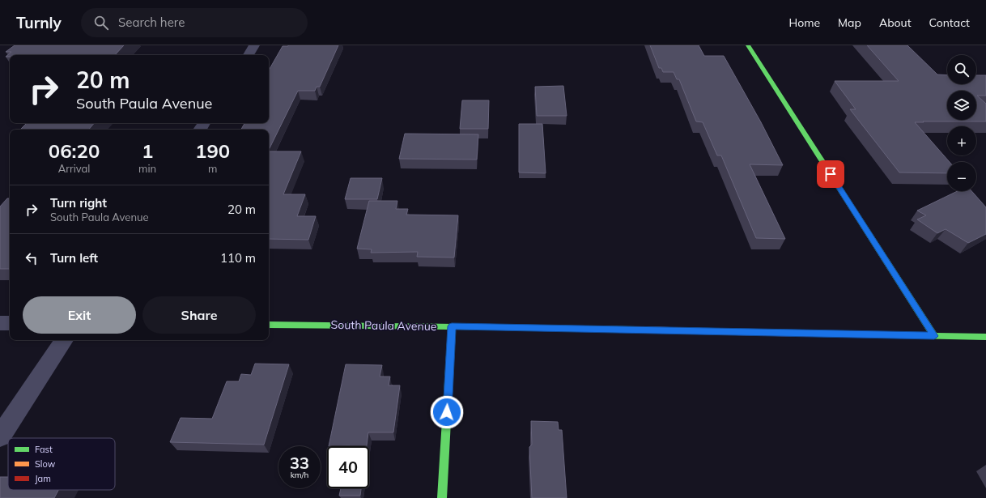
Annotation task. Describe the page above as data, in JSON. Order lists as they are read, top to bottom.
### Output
{
  "streets": {
    "street": ["South Paula Avenue"]
  },
  "legend": ["Fast", "Slow", "Jam"],
  "page": {
    "header": "Turnly",
    "search": "Search here",
    "nav": [
      "Home",
      "Map",
      "About",
      "Contact"
    ],
    "map_buttons": ["+", "−"],
    "turn": ["20 m", "South Paula Avenue"],
    "eta": [
      "06:20",
      "Arrival",
      "1",
      "min",
      "190",
      "m"
    ],
    "list": [
      {
        "name": "Turn right",
        "note": "South Paula Avenue",
        "value": "20 m"
      },
      {
        "name": "Turn left",
        "value": "110 m"
      }
    ],
    "buttons": ["Exit", "Share"],
    "speed": "33 km/h",
    "limit": "40"
  }
}
